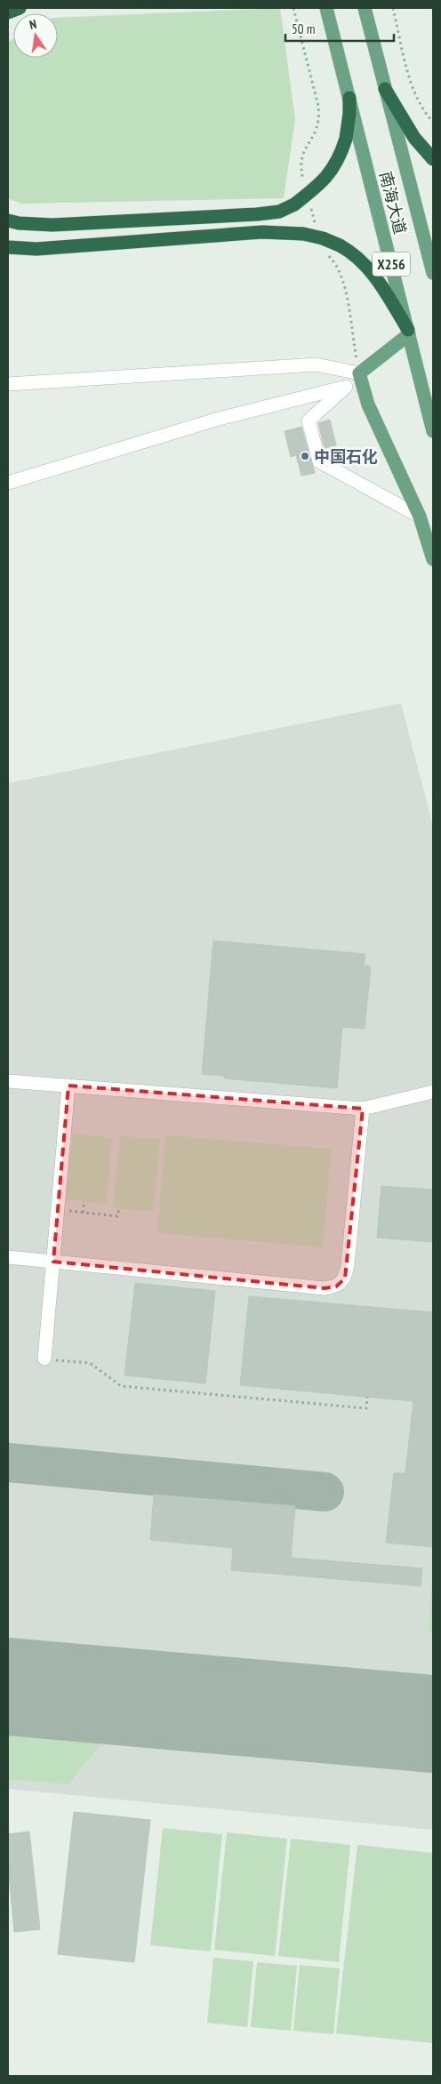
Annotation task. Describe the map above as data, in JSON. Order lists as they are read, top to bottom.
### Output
{
  "streets": {
    "main road": ["南海大道", "X256"]
  },
  "places": ["中国石化"],
  "scale_bar": "50 m",
  "north": "top"
}
